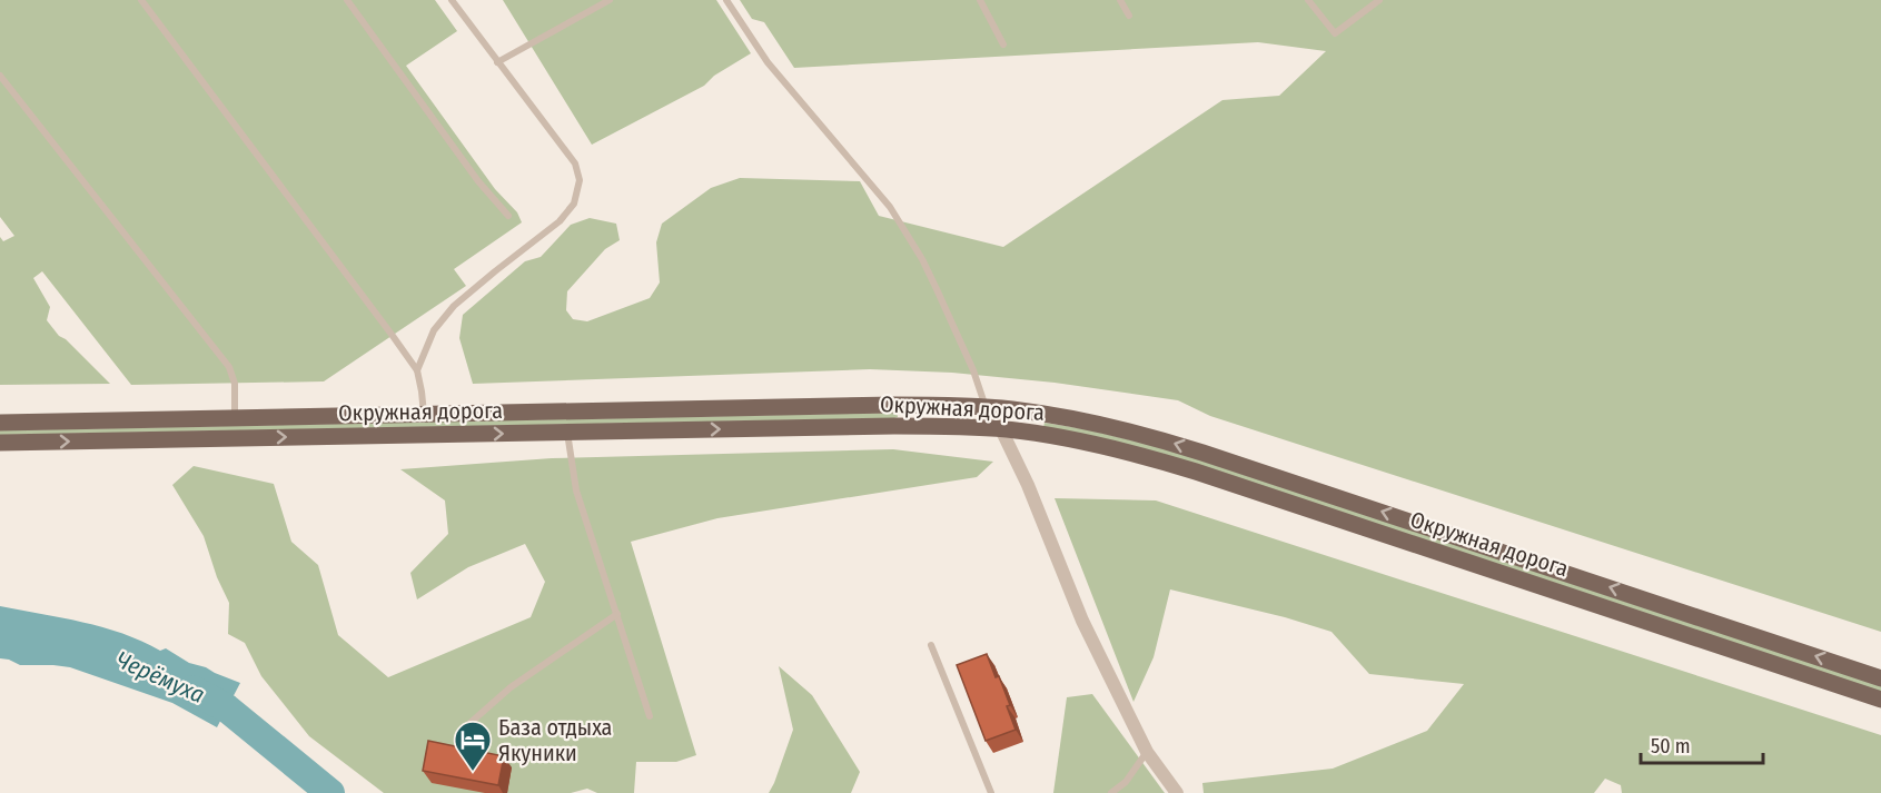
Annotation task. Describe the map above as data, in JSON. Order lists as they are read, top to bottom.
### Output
{
  "streets": {
    "main road": ["Окружная дорога"]
  },
  "water": ["Черёмуха"],
  "places": {
    "hotel": ["База отдыха Якуники"]
  },
  "scale_bar": "50 m"
}
